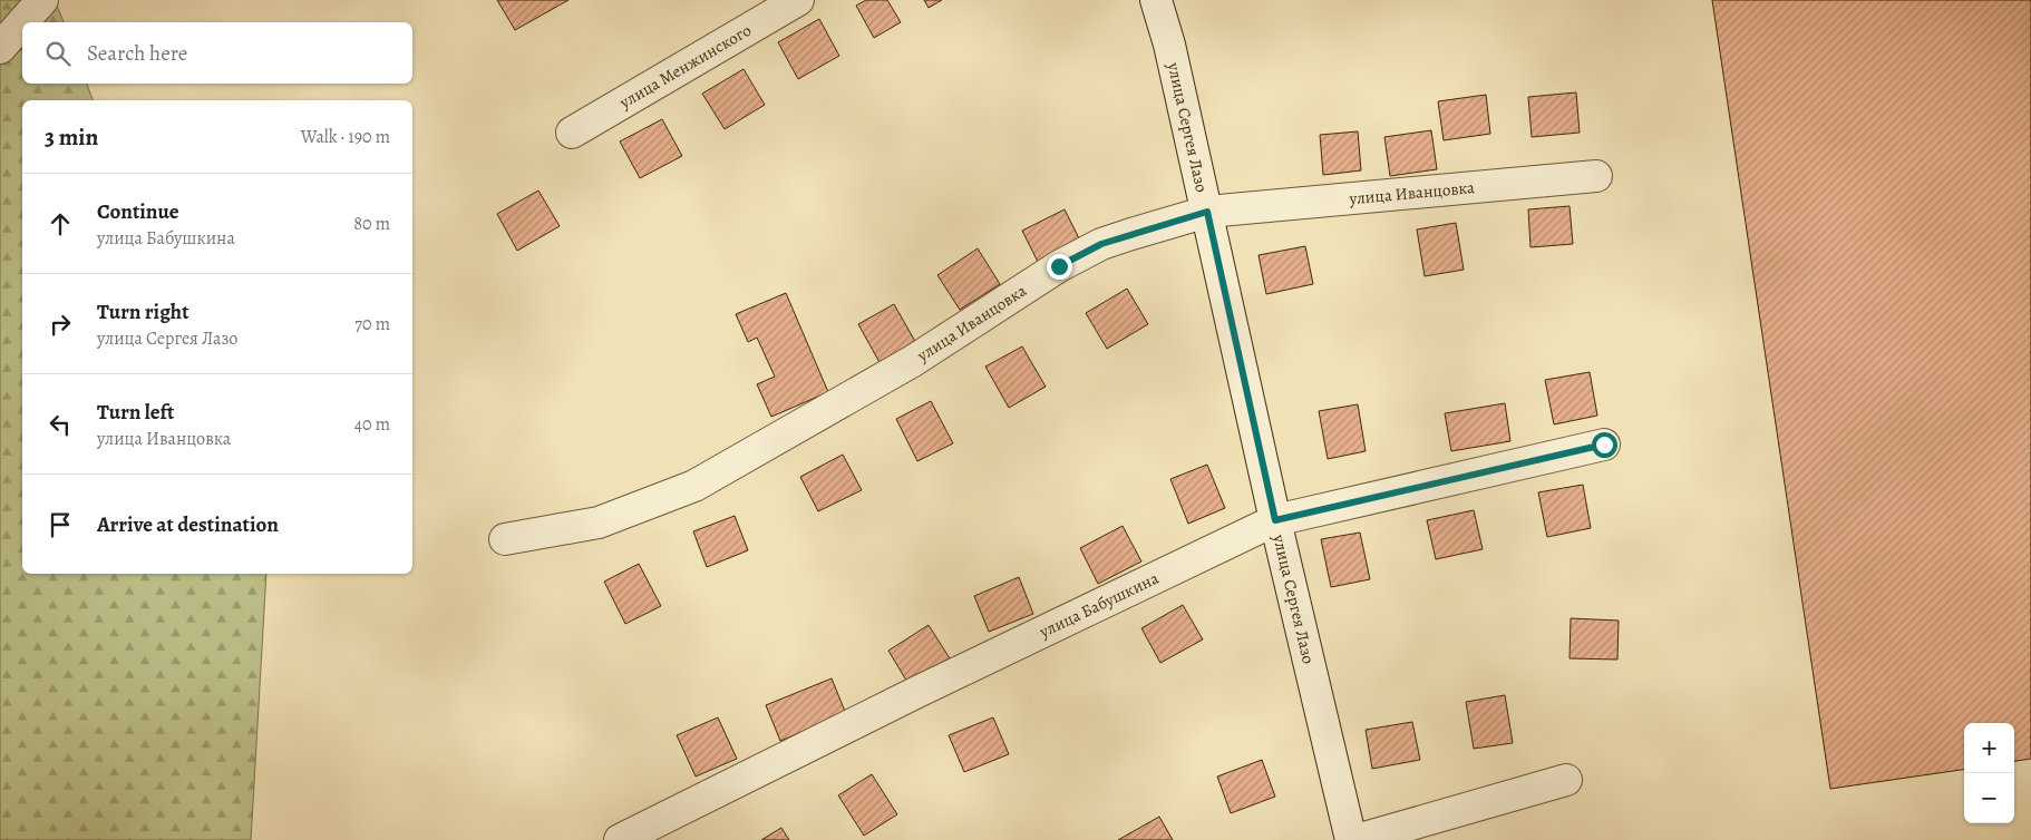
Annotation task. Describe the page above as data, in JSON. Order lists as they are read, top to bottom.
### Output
{
  "streets": {
    "street": [
      "улица Менжинского",
      "улица Сергея Лазо",
      "улица Иванцовка",
      "улица Бабушкина"
    ]
  },
  "crossings": [
    ["улица Сергея Лазо", "улица Иванцовка"],
    ["улица Сергея Лазо", "улица Бабушкина"]
  ],
  "page": {
    "search": "Search here",
    "heading": ["3 min", "Walk · 190 m"],
    "list": [
      ["Continue", "улица Бабушкина", "80 m"],
      ["Turn right", "улица Сергея Лазо", "70 m"],
      ["Turn left", "улица Иванцовка", "40 m"],
      "Arrive at destination"
    ],
    "map_buttons": ["+", "−"]
  }
}
